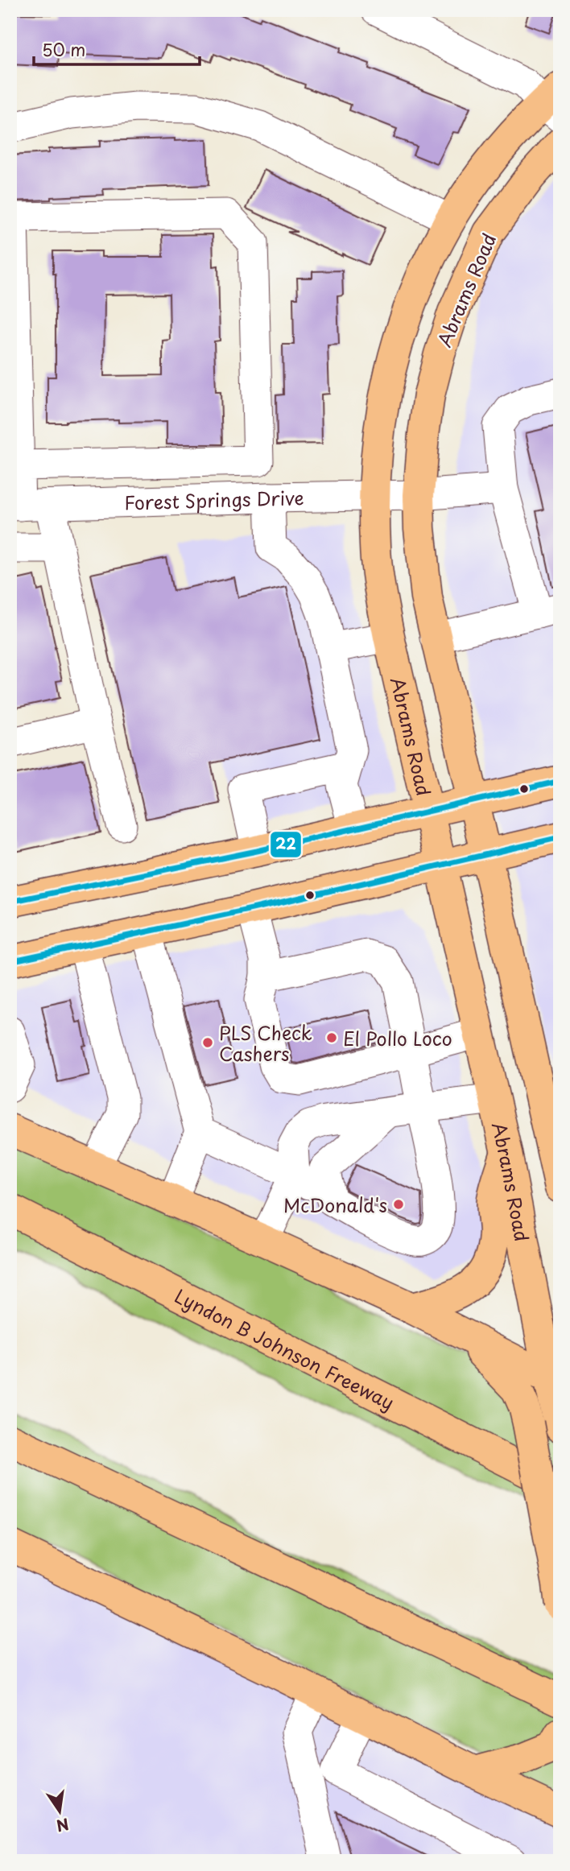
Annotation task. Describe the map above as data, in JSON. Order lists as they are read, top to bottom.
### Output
{
  "streets": {
    "main road": ["Abrams Road", "Lyndon B Johnson Freeway"],
    "street": ["Forest Springs Drive"]
  },
  "crossings": [
    ["Abrams Road", "Forest Springs Drive"]
  ],
  "places": ["El Pollo Loco", "PLS Check Cashers", "McDonald's"],
  "lines": ["transit line 22"],
  "scale_bar": "50 m",
  "north": "bottom"
}
